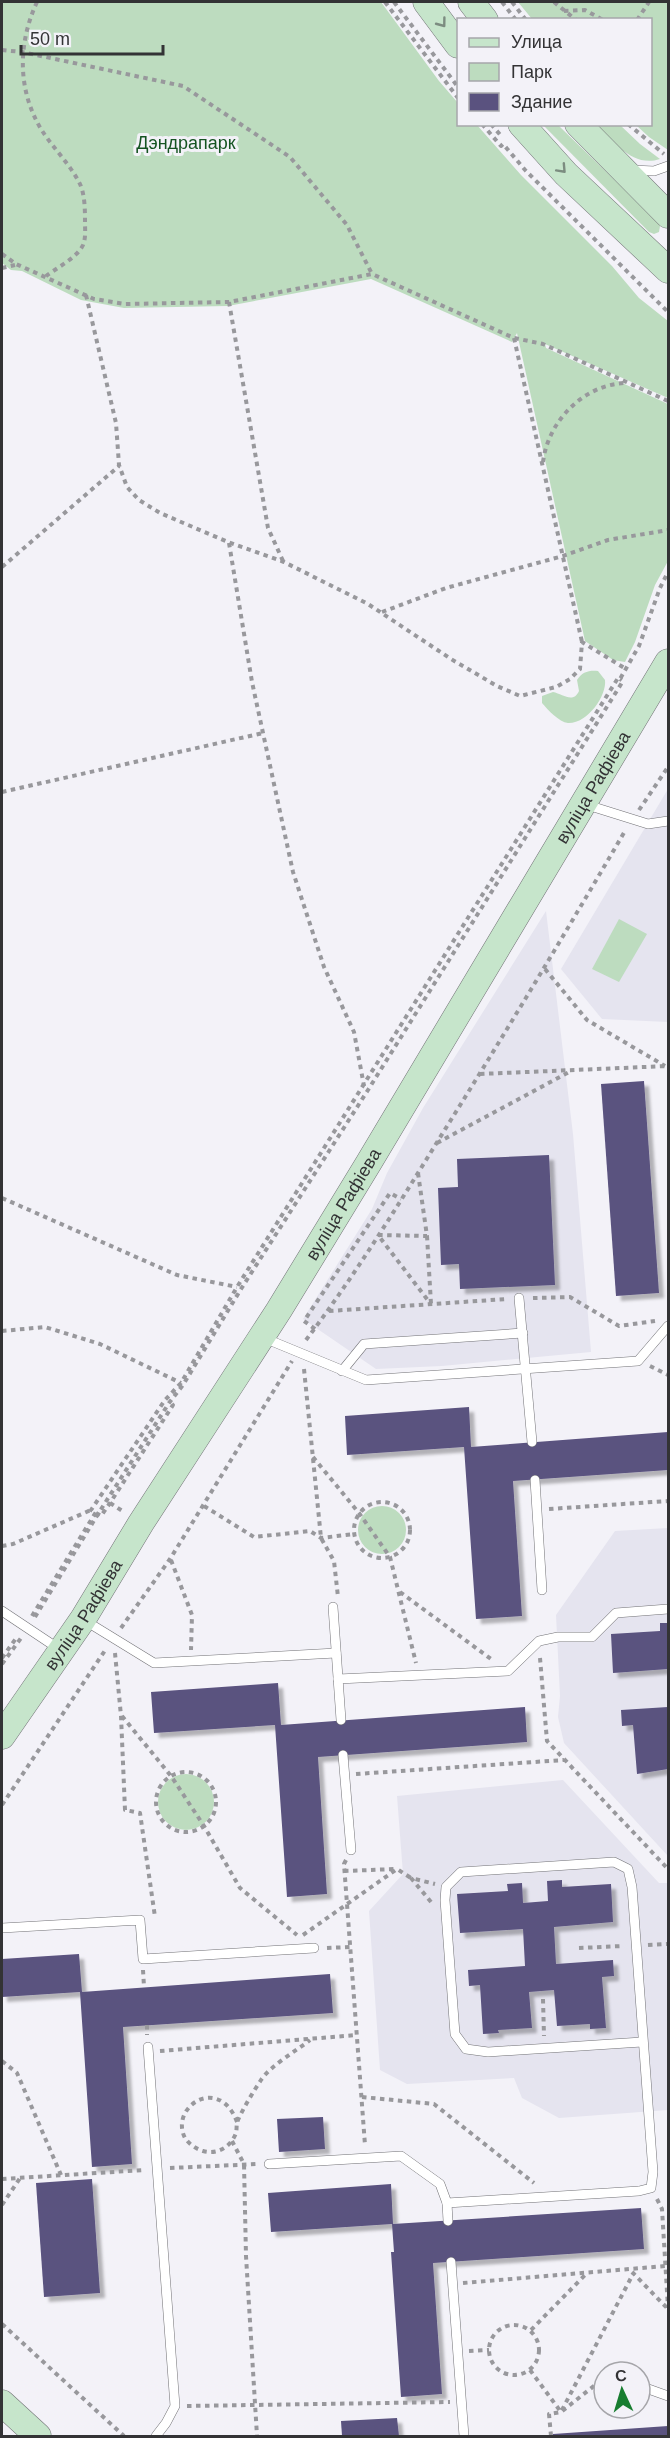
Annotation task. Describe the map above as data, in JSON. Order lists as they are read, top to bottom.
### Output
{
  "streets": {
    "main road": ["вуліца Рафіева"]
  },
  "parks": ["Дэндрапарк"],
  "legend": ["Улица", "Парк", "Здание"],
  "scale_bar": "50 m",
  "north": "top"
}
